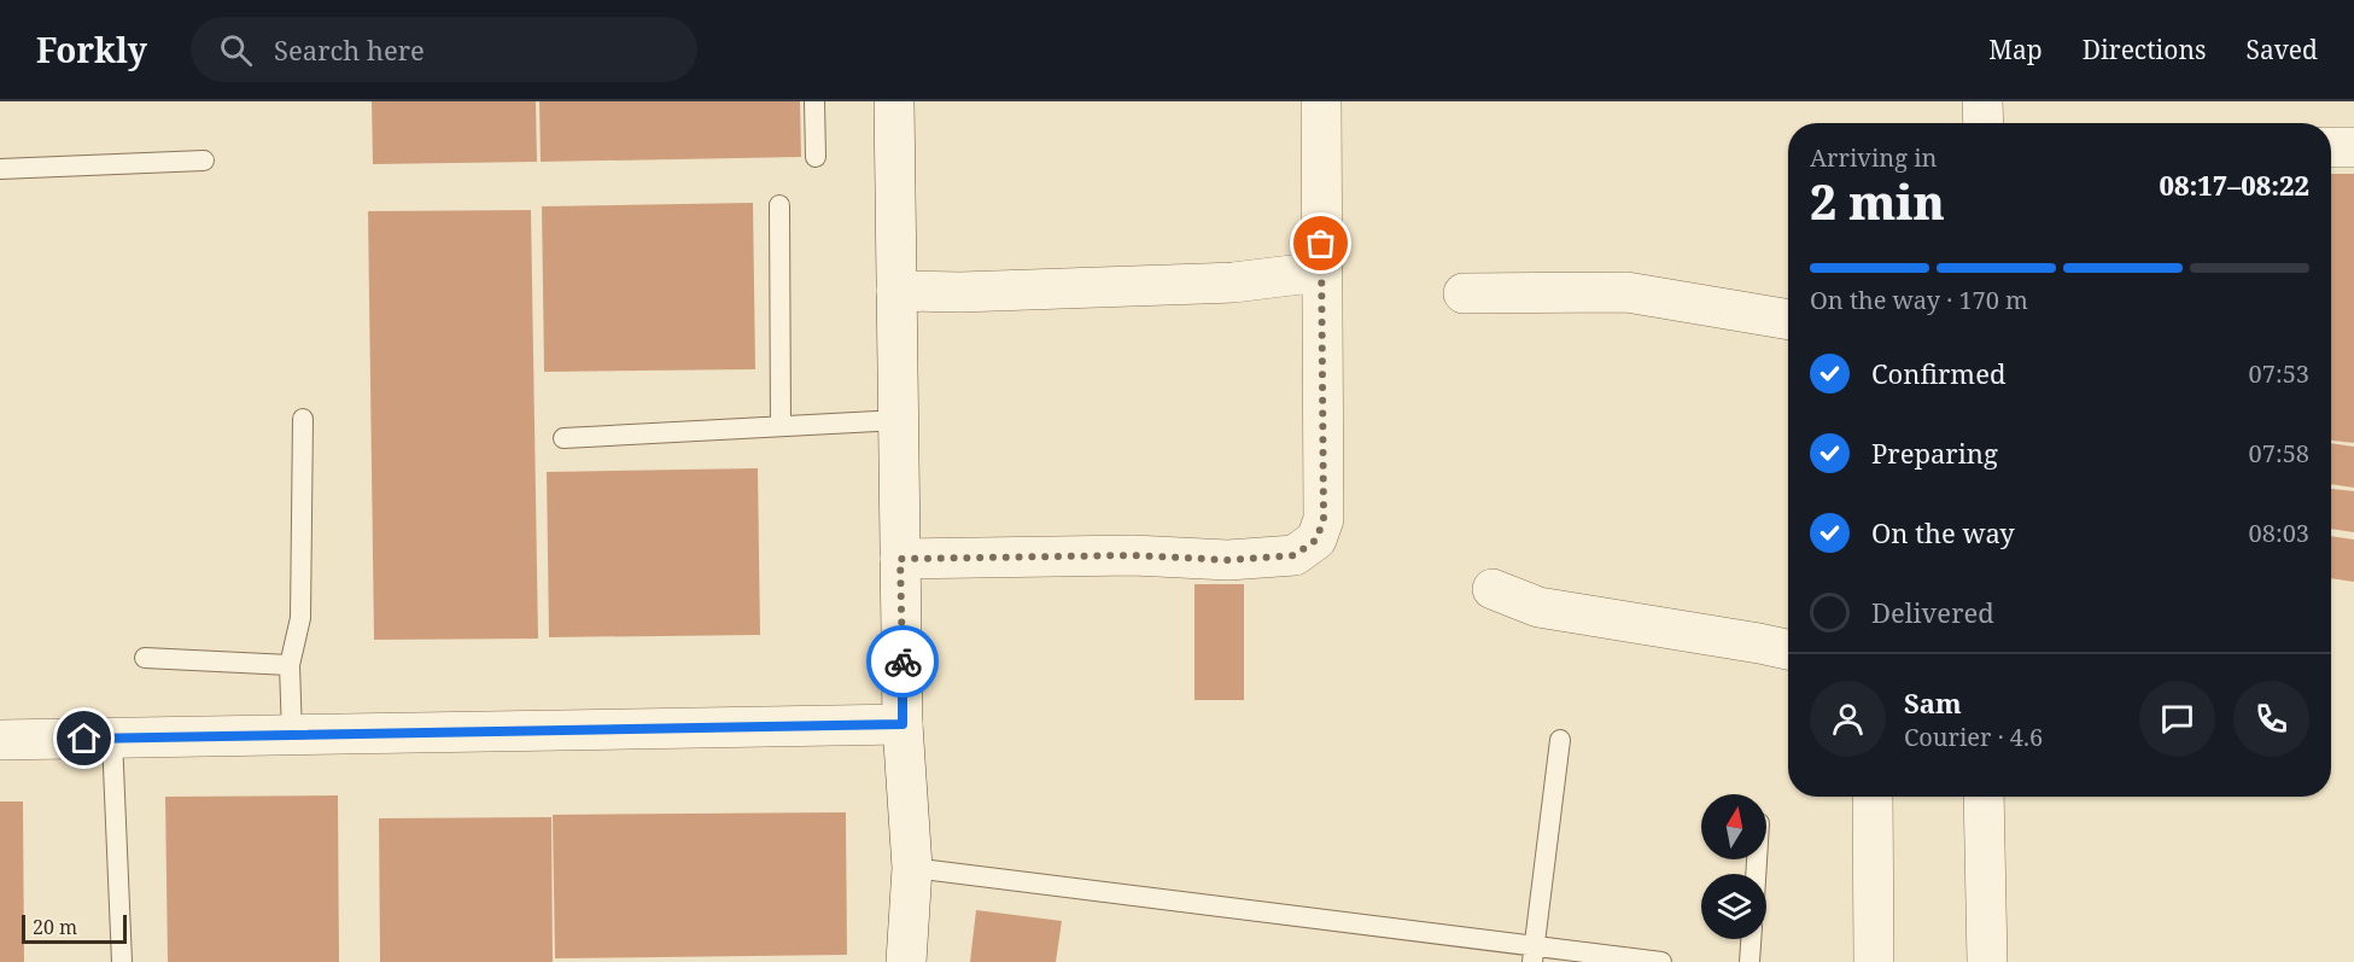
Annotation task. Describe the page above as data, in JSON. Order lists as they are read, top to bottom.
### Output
{
  "scale_bar": "20 m",
  "north": "top",
  "page": {
    "header": "Forkly",
    "search": "Search here",
    "nav": ["Map", "Directions", "Saved"],
    "heading": ["2 min", "Arriving in", "08:17–08:22"],
    "panel": ["Sam", "Courier · 4.6"],
    "bar": "On the way · 170 m",
    "list": [
      ["Confirmed", "07:53"],
      ["Preparing", "07:58"],
      ["On the way", "08:03"],
      "Delivered"
    ],
    "scale": "20 m"
  }
}
